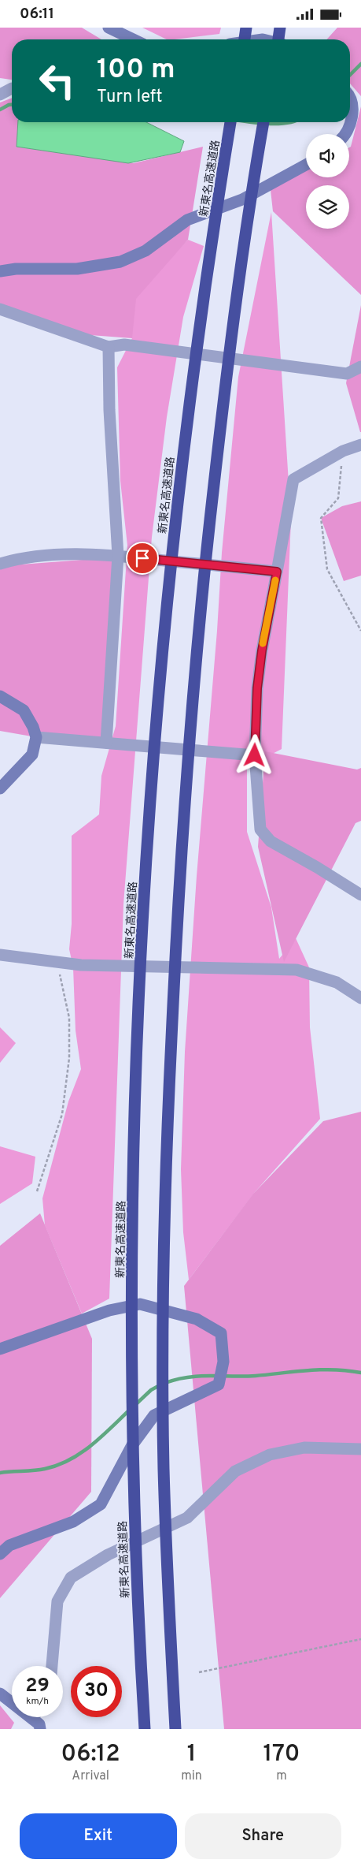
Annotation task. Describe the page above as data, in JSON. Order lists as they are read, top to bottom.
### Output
{
  "streets": {
    "highway": ["新東名高速道路"]
  },
  "page": {
    "status": "06:11",
    "turn": ["100 m", "Turn left"],
    "speed": "29 km/h",
    "limit": "30",
    "eta": [
      "06:12",
      "Arrival",
      "1",
      "min",
      "170",
      "m"
    ],
    "buttons": ["Exit", "Share"]
  }
}
